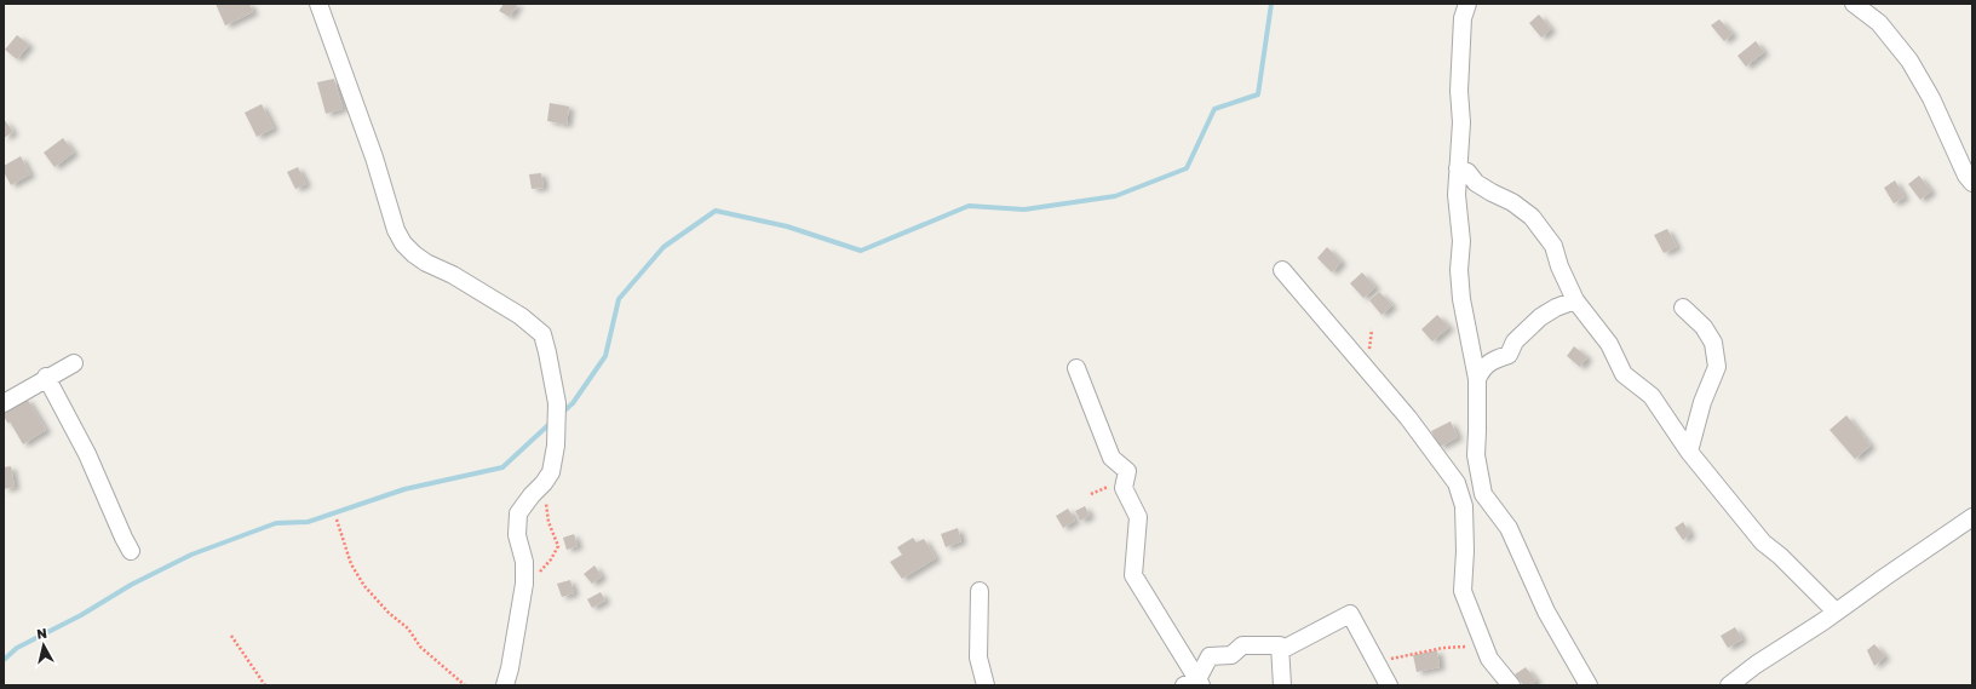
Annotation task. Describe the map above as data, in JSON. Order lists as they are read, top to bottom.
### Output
{
  "north": "top"
}
